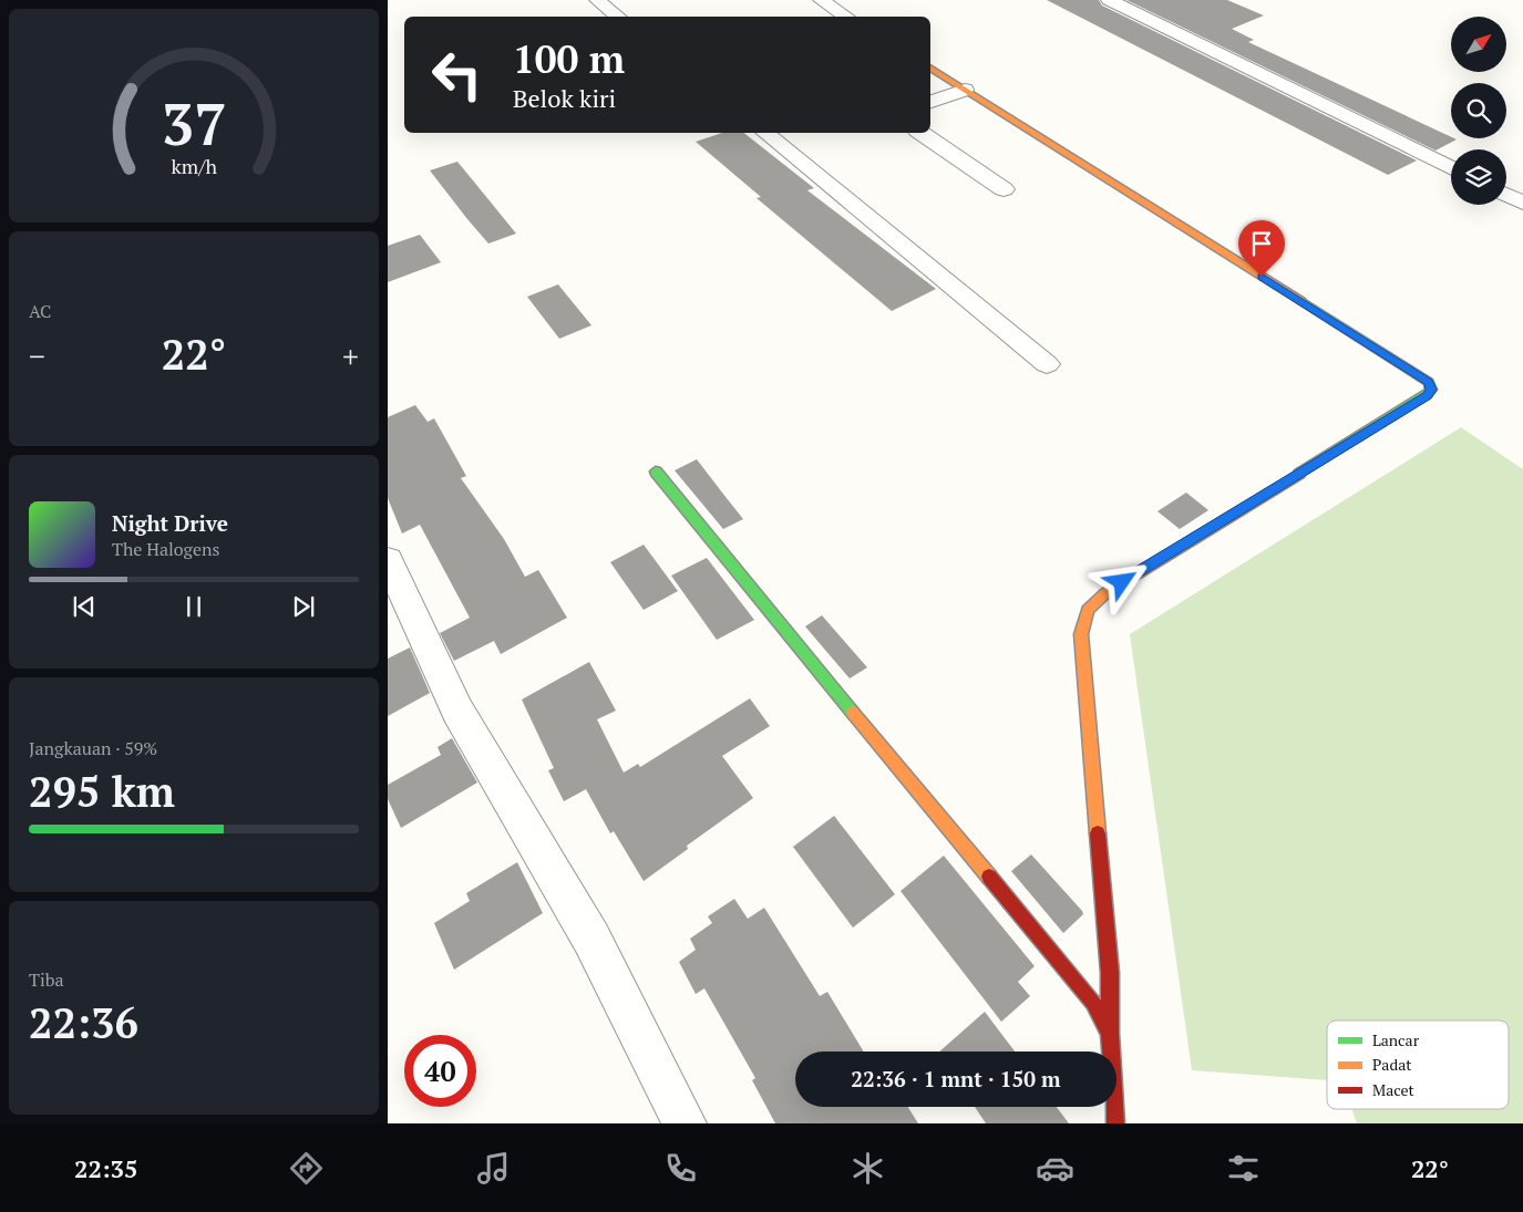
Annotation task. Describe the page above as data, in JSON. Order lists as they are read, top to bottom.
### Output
{
  "legend": ["Lancar", "Padat", "Macet"],
  "north": "top right",
  "page": {
    "turn": ["100 m", "Belok kiri"],
    "tile": [
      "AC",
      ["Jangkauan · 59%", "295 km"],
      ["Tiba", "22:36"]
    ],
    "heat": ["−", "22°", "+"],
    "song": ["Night Drive", "The Halogens"],
    "limit": "40",
    "trip": "22:36 · 1 mnt · 150 m",
    "tabs": ["22:35", "22°"],
    "gauge": ["37", "km/h"]
  }
}
